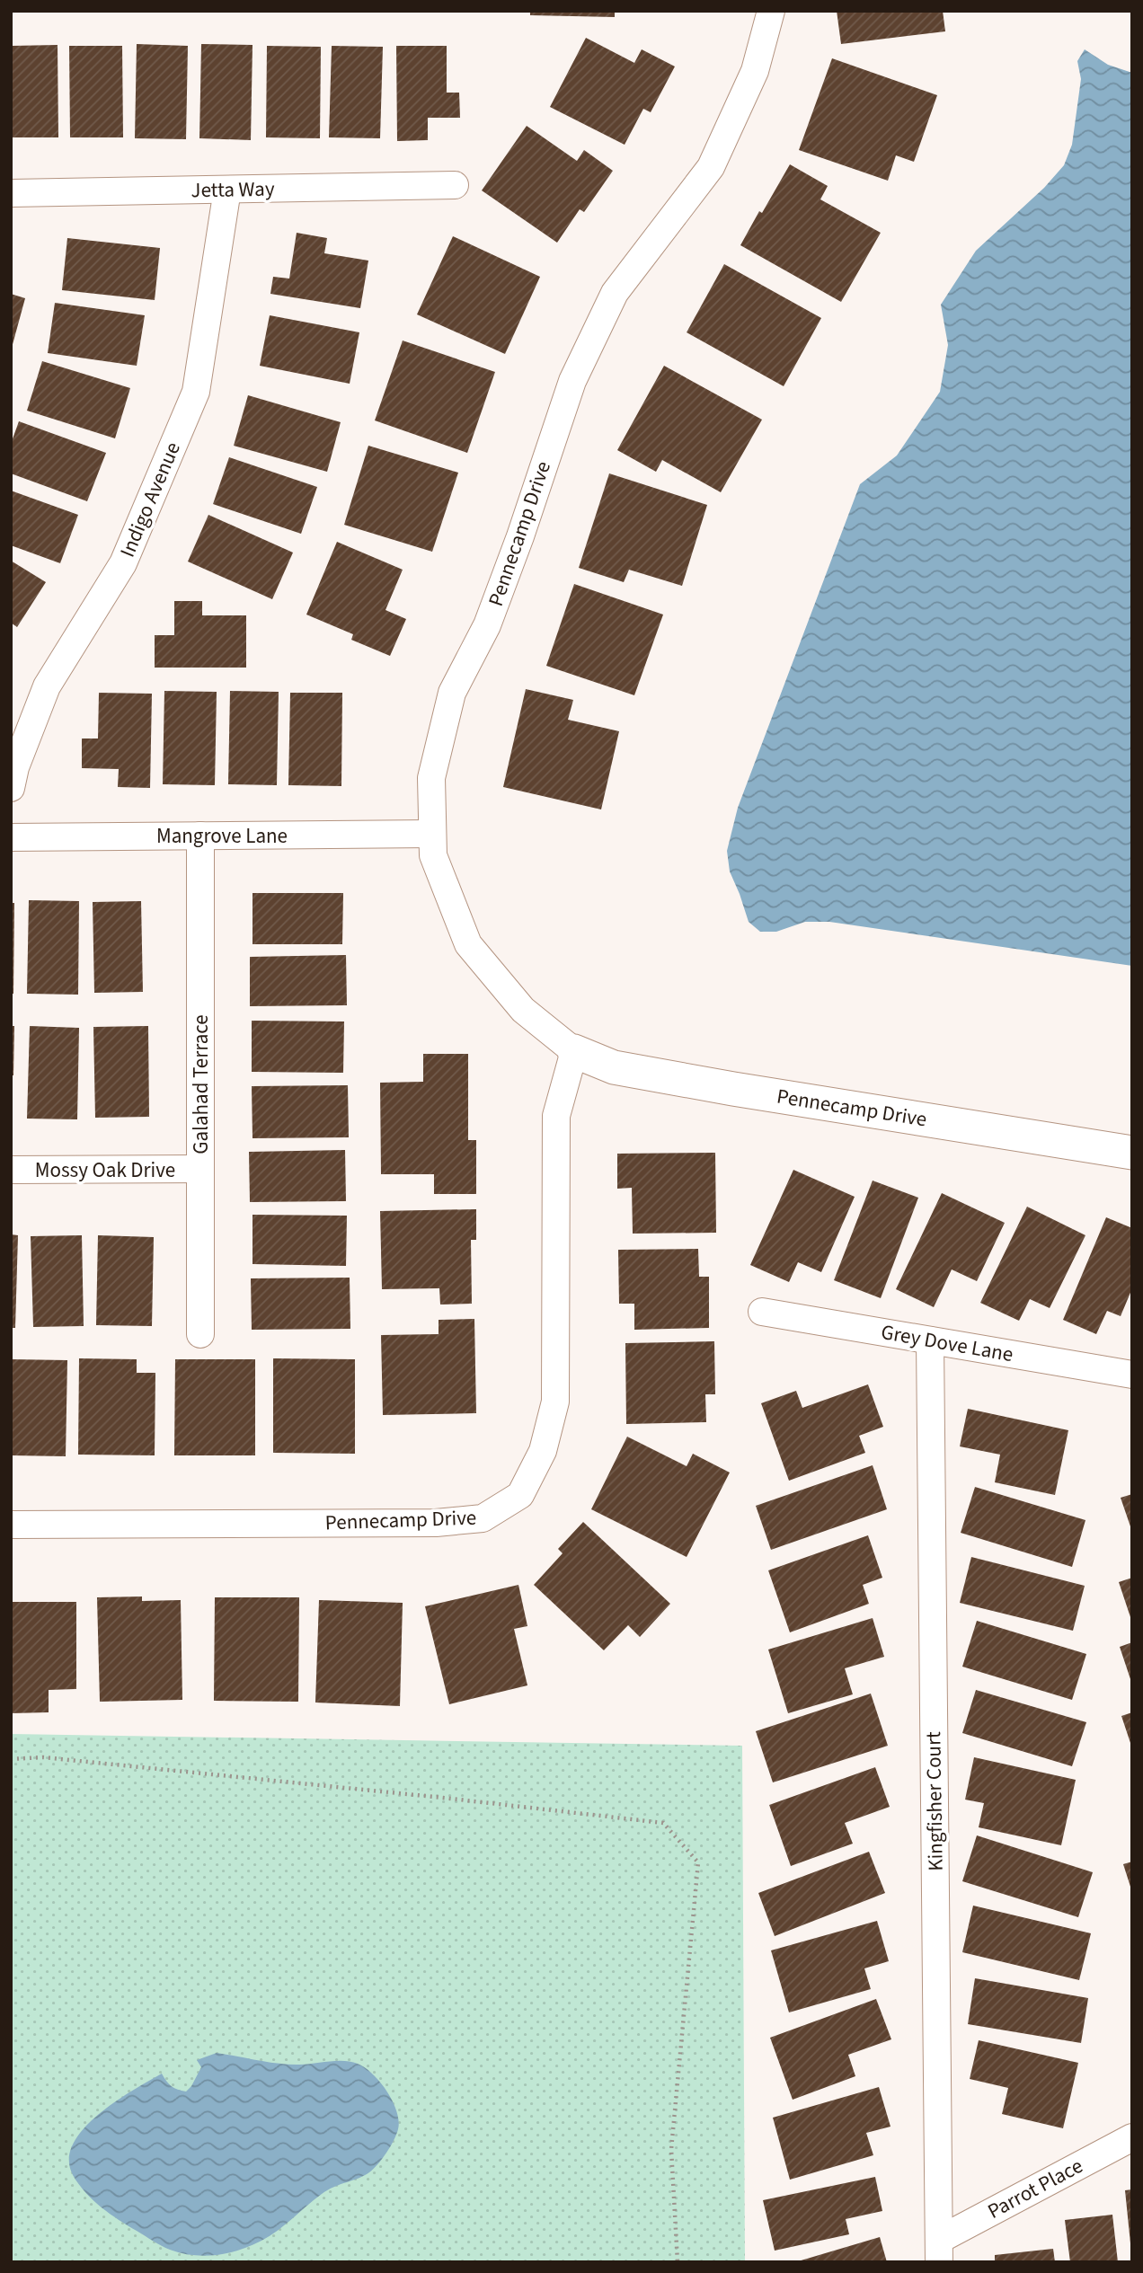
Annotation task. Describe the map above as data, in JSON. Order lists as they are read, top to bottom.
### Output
{
  "streets": {
    "street": [
      "Jetta Way",
      "Indigo Avenue",
      "Pennecamp Drive",
      "Mangrove Lane",
      "Galahad Terrace",
      "Mossy Oak Drive",
      "Grey Dove Lane",
      "Kingfisher Court",
      "Parrot Place"
    ]
  },
  "crossings": [
    ["Jetta Way", "Indigo Avenue"],
    ["Pennecamp Drive", "Mangrove Lane"],
    ["Mangrove Lane", "Galahad Terrace"],
    ["Galahad Terrace", "Mossy Oak Drive"],
    ["Grey Dove Lane", "Kingfisher Court"],
    ["Kingfisher Court", "Parrot Place"]
  ]
}
